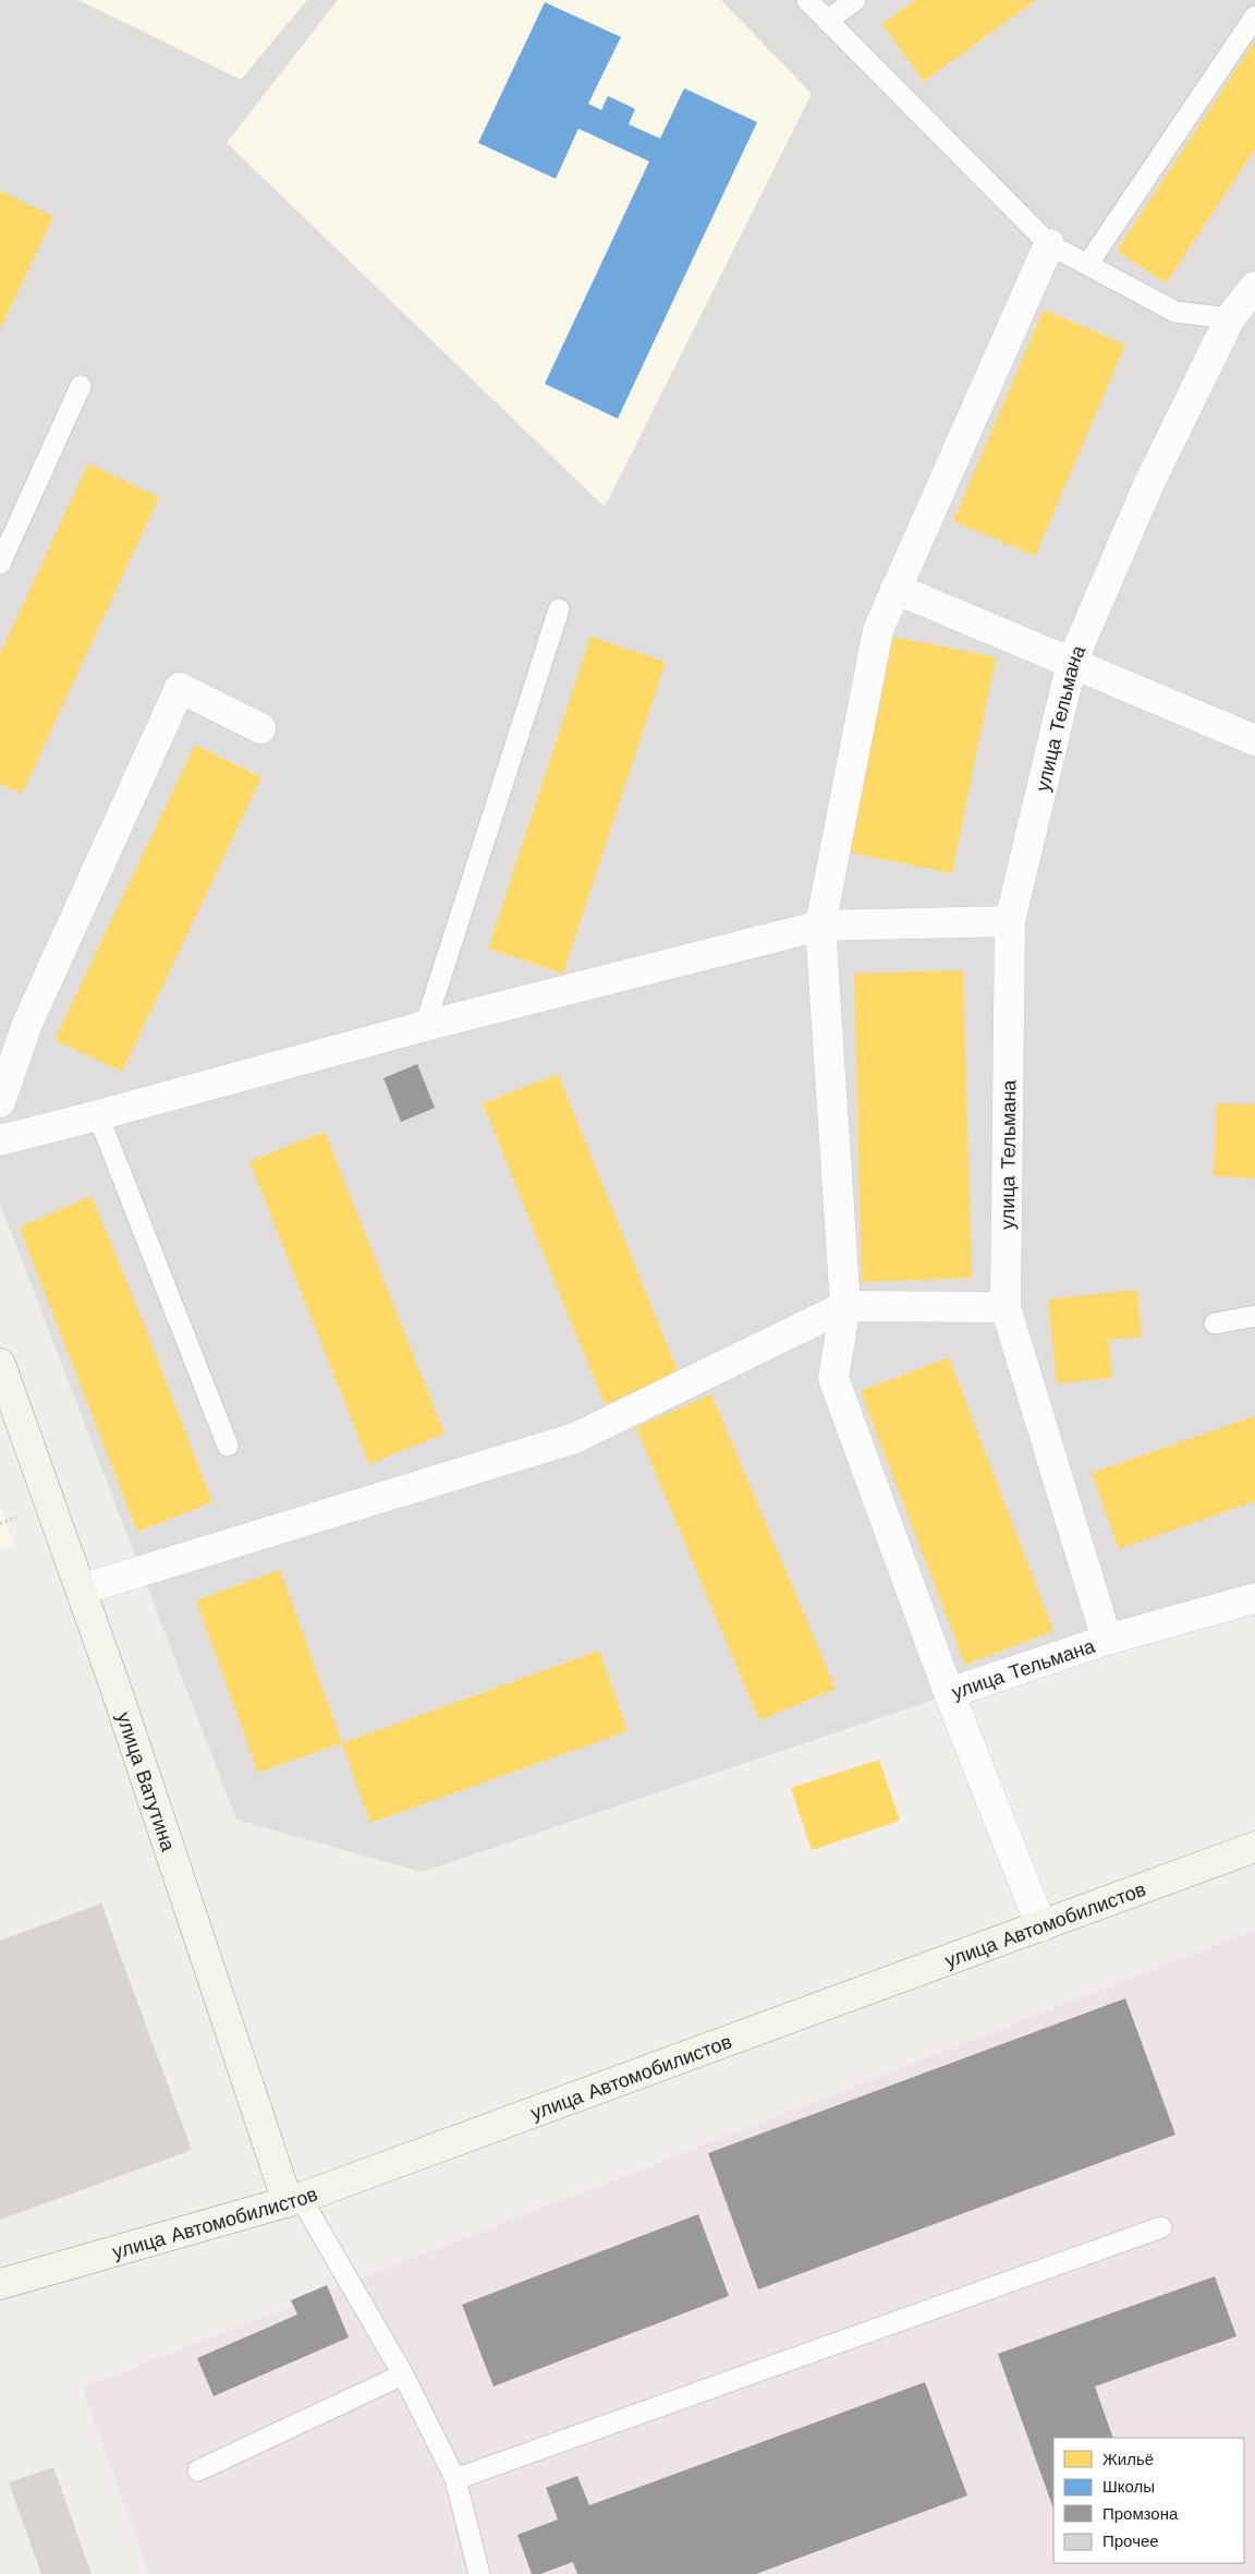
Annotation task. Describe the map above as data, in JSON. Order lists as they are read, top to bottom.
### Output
{
  "streets": {
    "street": ["улица Тельмана", "улица Ватутина", "улица Автомобилистов"]
  },
  "crossings": [
    ["улица Тельмана", "улица Автомобилистов"],
    ["улица Ватутина", "улица Автомобилистов"]
  ],
  "legend": [
    "Жильё",
    "Школы",
    "Промзона",
    "Прочее"
  ]
}
